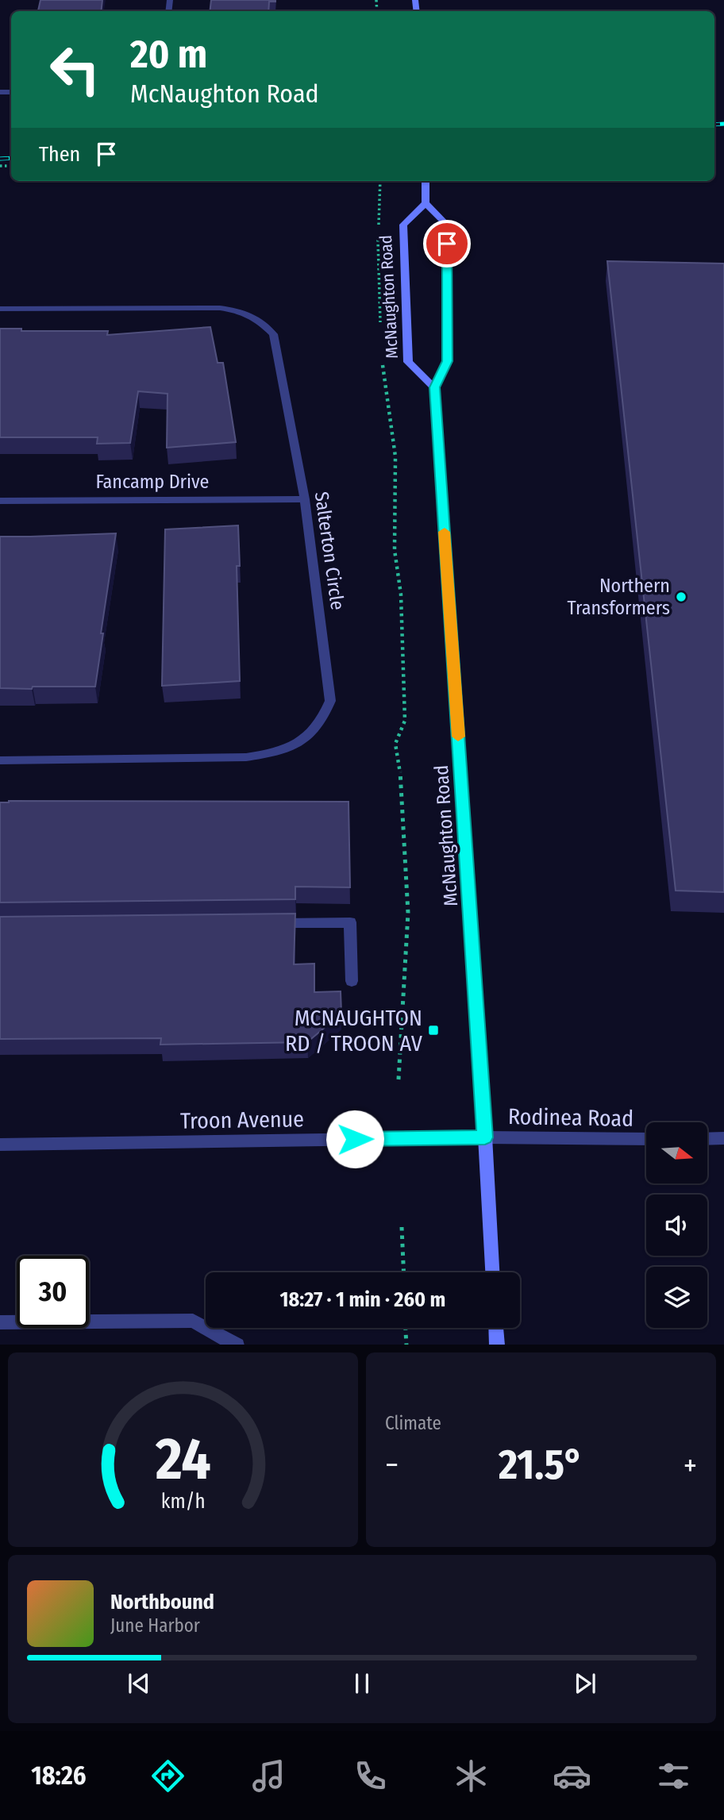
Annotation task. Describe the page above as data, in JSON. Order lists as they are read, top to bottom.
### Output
{
  "streets": {
    "street": [
      "McNaughton Road",
      "Fancamp Drive",
      "Salterton Circle",
      "Rodinea Road",
      "Troon Avenue"
    ]
  },
  "crossings": [
    ["McNaughton Road", "Rodinea Road"],
    ["McNaughton Road", "Troon Avenue"],
    ["Fancamp Drive", "Salterton Circle"],
    ["Rodinea Road", "Troon Avenue"]
  ],
  "places": {
    "other": ["Northern Transformers"],
    "transit": ["MCNAUGHTON RD / TROON AV"]
  },
  "north": "right",
  "page": {
    "turn": ["20 m", "McNaughton Road"],
    "then": "Then",
    "limit": "30",
    "trip": "18:27 · 1 min · 260 m",
    "tile": "Climate",
    "heat": ["−", "21.5°", "+"],
    "song": ["Northbound", "June Harbor"],
    "tabs": "18:26",
    "gauge": ["24", "km/h"]
  }
}
